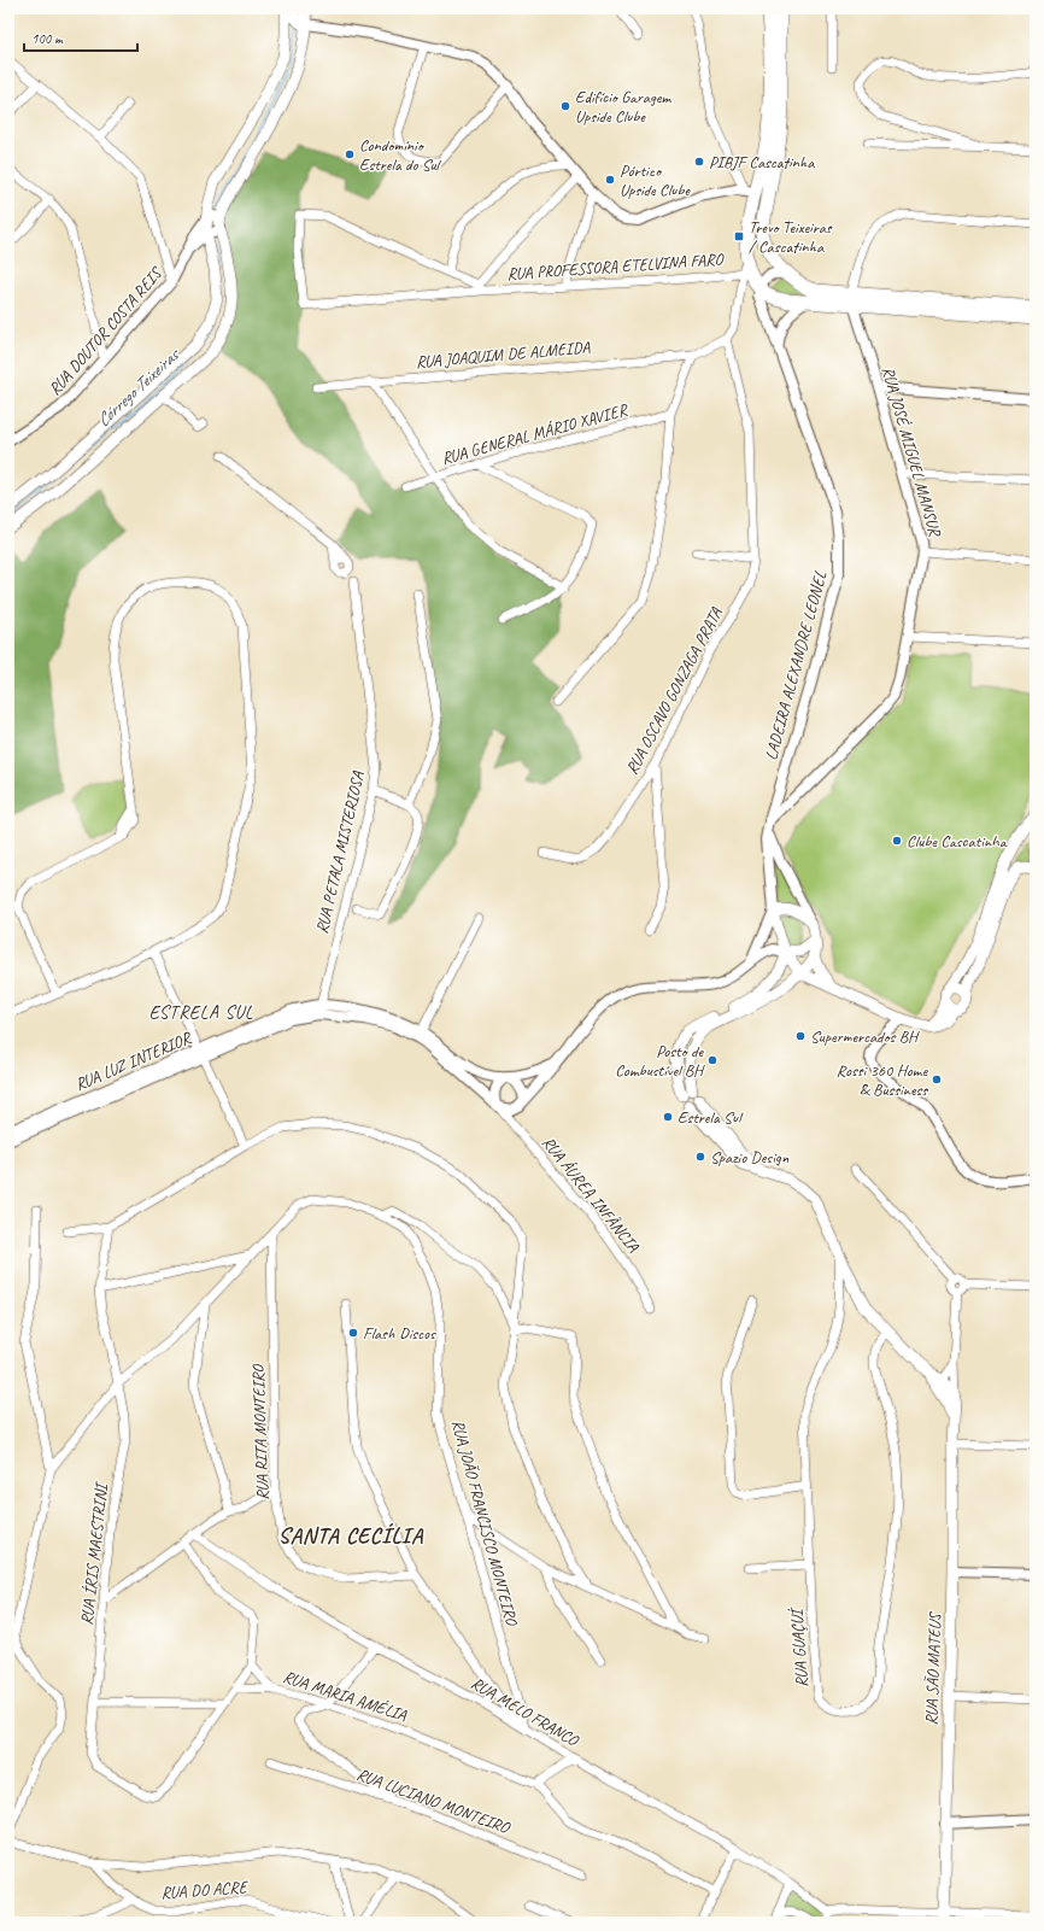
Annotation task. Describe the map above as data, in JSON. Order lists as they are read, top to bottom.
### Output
{
  "streets": {
    "main road": ["LADEIRA ALEXANDRE LEONEL", "RUA SÃO MATEUS"],
    "street": [
      "RUA PROFESSORA ETELVINA FARO",
      "RUA DOUTOR COSTA REIS",
      "RUA JOAQUIM DE ALMEIDA",
      "RUA GENERAL MÁRIO XAVIER",
      "RUA JOSÉ MIGUEL MANSUR",
      "RUA OSCAVO GONZAGA PRATA",
      "RUA PETALA MISTERIOSA",
      "RUA LUZ INTERIOR",
      "RUA ÁUREA INFÂNCIA",
      "RUA RITA MONTEIRO",
      "RUA JOÃO FRANCISCO MONTEIRO",
      "RUA ÍRIS MAESTRINI",
      "RUA GUAÇUÍ",
      "RUA MARIA AMÉLIA",
      "RUA MELO FRANCO",
      "RUA LUCIANO MONTEIRO",
      "RUA DO ACRE"
    ]
  },
  "crossings": [
    ["RUA JOSÉ MIGUEL MANSUR", "LADEIRA ALEXANDRE LEONEL"],
    ["RUA PETALA MISTERIOSA", "RUA LUZ INTERIOR"],
    ["RUA LUZ INTERIOR", "RUA ÁUREA INFÂNCIA"],
    ["RUA RITA MONTEIRO", "RUA JOÃO FRANCISCO MONTEIRO"],
    ["RUA JOÃO FRANCISCO MONTEIRO", "RUA ÍRIS MAESTRINI"],
    ["RUA JOÃO FRANCISCO MONTEIRO", "RUA MELO FRANCO"]
  ],
  "districts": ["ESTRELA SUL", "SANTA CECÍLIA"],
  "water": ["Córrego Teixeiras"],
  "places": {
    "other": [
      "Edifício Garagem Upside Clube",
      "Condomínio Estrela do Sul",
      "PIBJF Cascatinha",
      "Pórtico Upside Clube",
      "Clube Cascatinha",
      "Supermercados BH",
      "Posto de Combustível BH",
      "Rossi 360 Home & Bussiness",
      "Estrela Sul",
      "Spazio Design",
      "Flash Discos"
    ],
    "transit": ["Trevo Teixeiras / Cascatinha"]
  },
  "scale_bar": "100 m"
}
